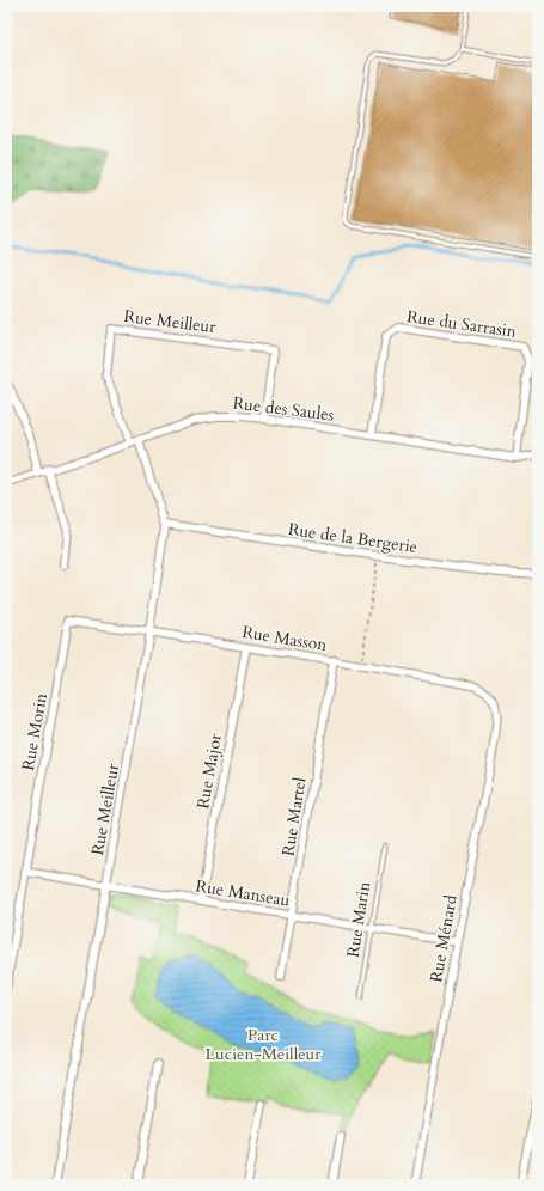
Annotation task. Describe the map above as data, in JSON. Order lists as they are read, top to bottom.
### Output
{
  "streets": {
    "street": [
      "Rue Meilleur",
      "Rue du Sarrasin",
      "Rue des Saules",
      "Rue de la Bergerie",
      "Rue Masson",
      "Rue Morin",
      "Rue Major",
      "Rue Martel",
      "Rue Manseau",
      "Rue Ménard"
    ],
    "lane": ["Rue Marin"]
  },
  "crossings": [
    ["Rue Meilleur", "Rue des Saules"],
    ["Rue Meilleur", "Rue de la Bergerie"],
    ["Rue Meilleur", "Rue Masson"],
    ["Rue Meilleur", "Rue Manseau"],
    ["Rue du Sarrasin", "Rue des Saules"],
    ["Rue Masson", "Rue Morin"],
    ["Rue Masson", "Rue Major"],
    ["Rue Masson", "Rue Martel"],
    ["Rue Masson", "Rue Ménard"],
    ["Rue Morin", "Rue Manseau"],
    ["Rue Major", "Rue Manseau"],
    ["Rue Martel", "Rue Manseau"],
    ["Rue Manseau", "Rue Marin"],
    ["Rue Manseau", "Rue Ménard"]
  ],
  "parks": ["Parc Lucien-Meilleur"]
}
